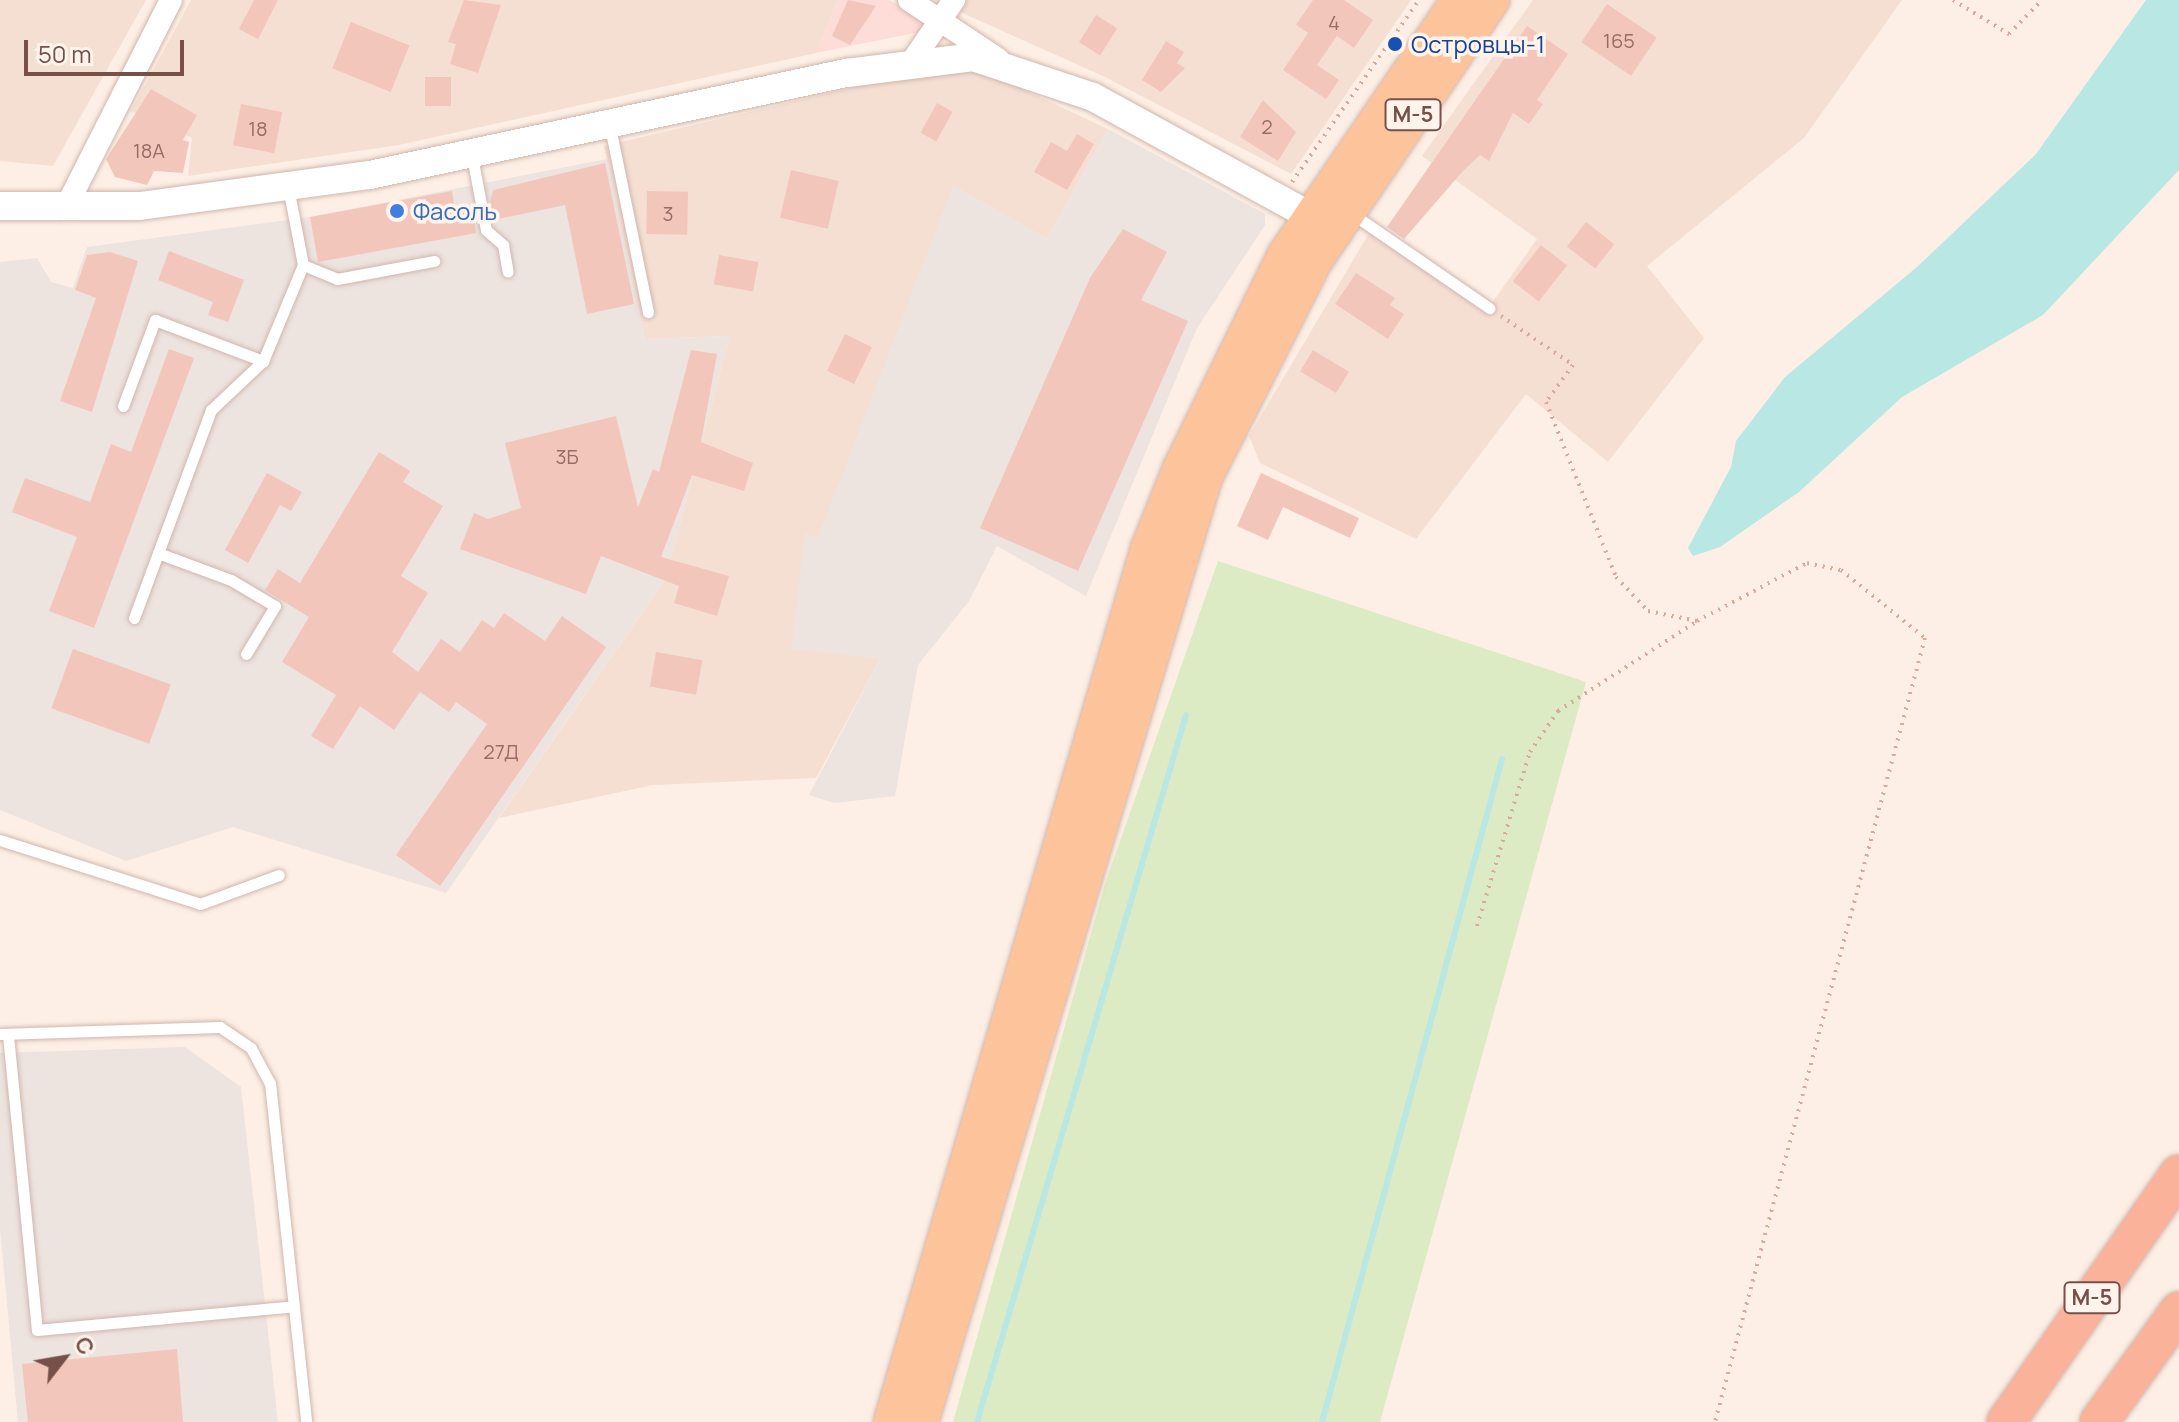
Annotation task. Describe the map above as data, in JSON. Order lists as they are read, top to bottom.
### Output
{
  "streets": {
    "highway": ["М-5"]
  },
  "places": ["Островцы-1", "Фасоль"],
  "house_numbers": [
    "4",
    "165",
    "2",
    "18",
    "18А",
    "3",
    "3Б",
    "27Д"
  ],
  "scale_bar": "50 m",
  "north": "top right"
}
